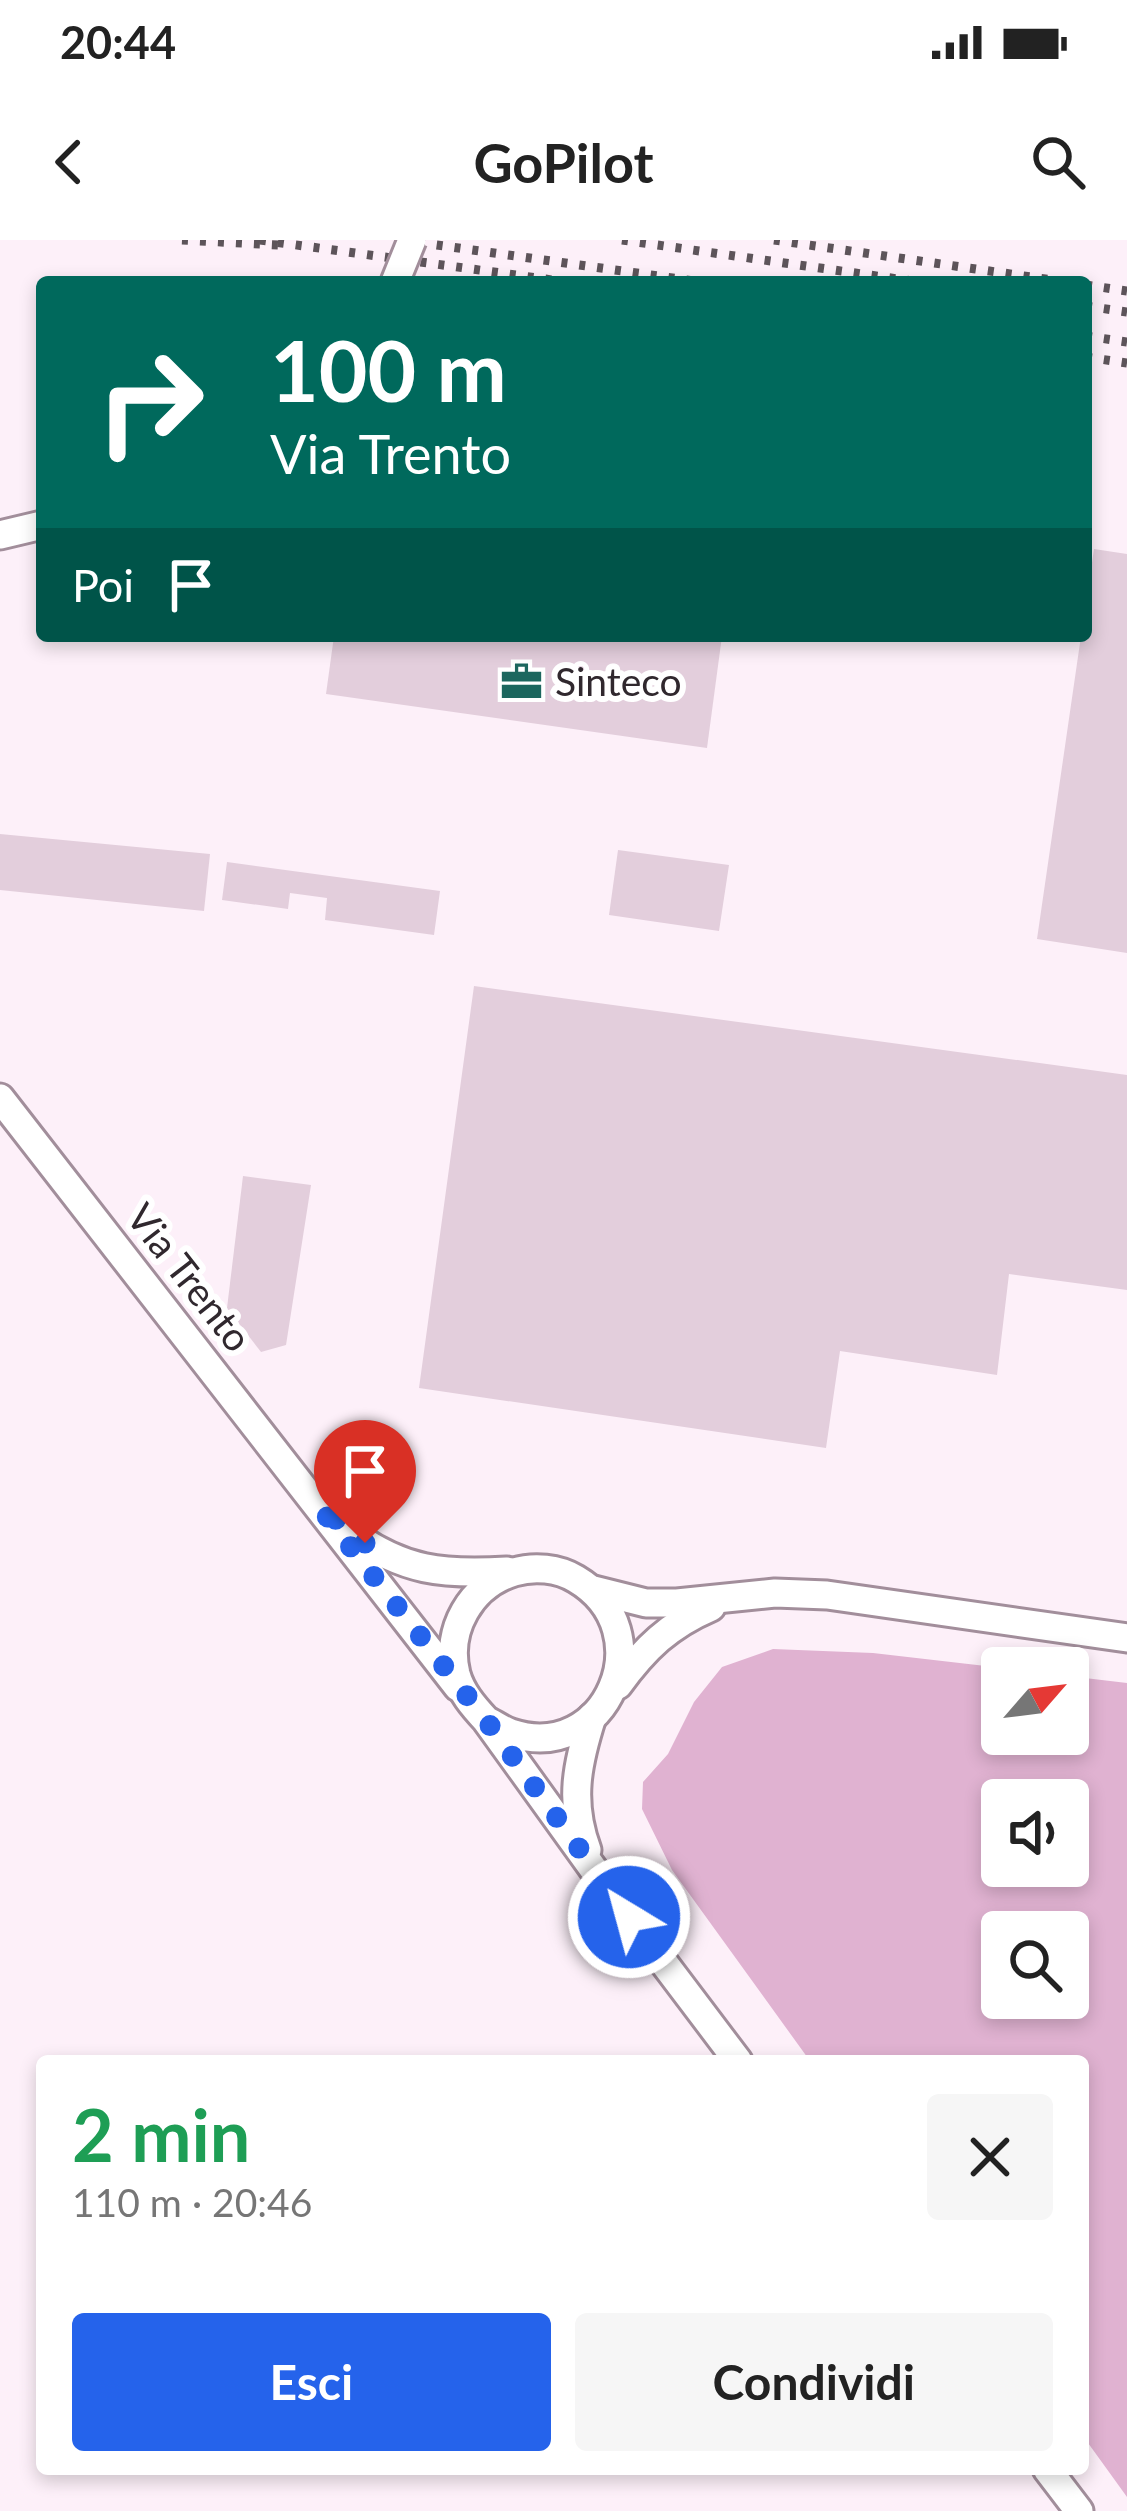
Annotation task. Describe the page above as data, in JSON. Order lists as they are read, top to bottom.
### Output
{
  "streets": {
    "street": ["Via Trento"]
  },
  "places": {
    "office": ["Sinteco"]
  },
  "north": "top right",
  "page": {
    "status": "20:44",
    "header": "GoPilot",
    "turn": ["100 m", "Via Trento"],
    "then": "Poi",
    "heading": ["2 min", "110 m · 20:46"],
    "buttons": ["Esci", "Condividi"]
  }
}
